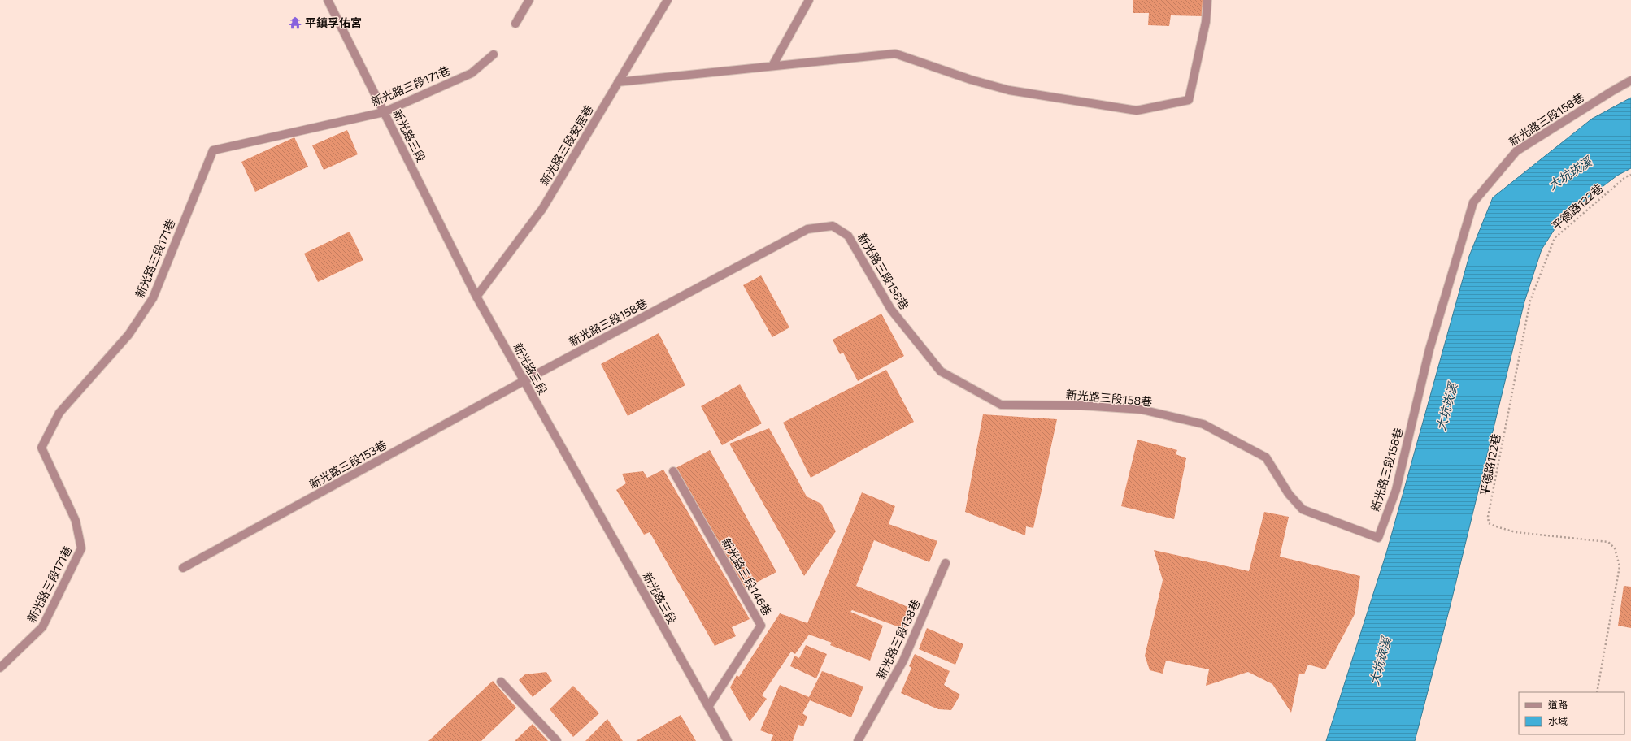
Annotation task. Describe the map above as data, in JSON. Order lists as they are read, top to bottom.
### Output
{
  "streets": {
    "street": [
      "新光路三段171巷",
      "新光路三段158巷",
      "新光路三段",
      "新光路三段安居巷",
      "新光路三段153巷",
      "新光路三段146巷",
      "新光路三段138巷"
    ],
    "path": ["平德路122巷"]
  },
  "crossings": [
    ["新光路三段171巷", "新光路三段"],
    ["新光路三段158巷", "新光路三段"],
    ["新光路三段158巷", "新光路三段153巷"],
    ["新光路三段", "新光路三段安居巷"],
    ["新光路三段", "新光路三段153巷"],
    ["新光路三段", "新光路三段146巷"]
  ],
  "water": ["大坑崁溪"],
  "places": {
    "temple": ["平鎮孚佑宮"]
  },
  "legend": ["道路", "水域"]
}
